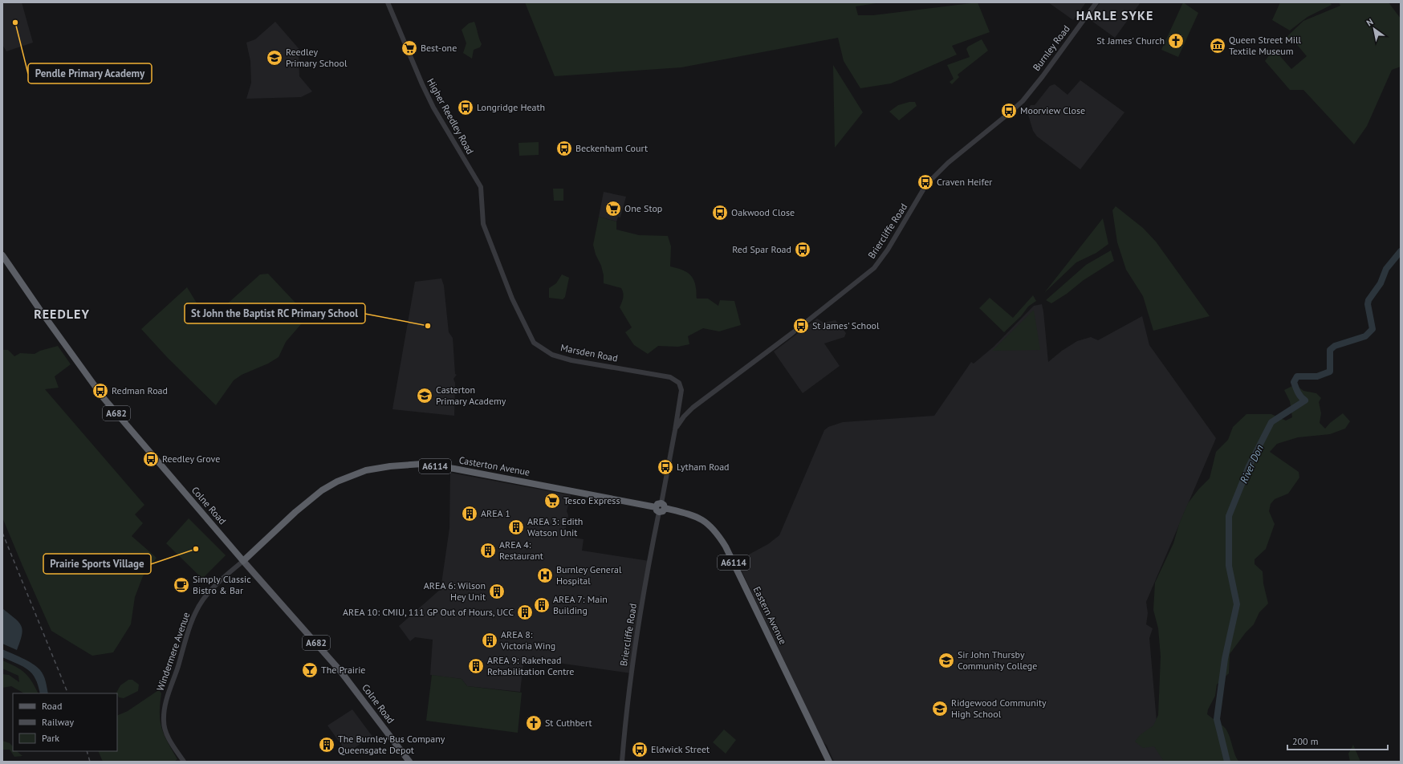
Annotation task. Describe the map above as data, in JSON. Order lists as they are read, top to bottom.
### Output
{
  "streets": {
    "highway": [
      "A682",
      "A6114",
      "Casterton Avenue",
      "Colne Road",
      "Eastern Avenue"
    ],
    "street": [
      "Burnley Road",
      "Higher Reedley Road",
      "Briercliffe Road",
      "Marsden Road",
      "Windermere Avenue"
    ]
  },
  "crossings": [
    ["Burnley Road", "Briercliffe Road"],
    ["Higher Reedley Road", "Marsden Road"],
    ["Briercliffe Road", "Marsden Road"],
    ["Briercliffe Road", "Casterton Avenue"],
    ["Briercliffe Road", "Eastern Avenue"],
    ["Casterton Avenue", "Colne Road"],
    ["Casterton Avenue", "Eastern Avenue"],
    ["Casterton Avenue", "Windermere Avenue"],
    ["Colne Road", "Windermere Avenue"]
  ],
  "districts": ["HARLE SYKE", "REEDLEY"],
  "water": ["River Don"],
  "places": {
    "other": ["Pendle Primary Academy", "St John the Baptist RC Primary School", "Prairie Sports Village"],
    "church": ["St James' Church", "St Cuthbert"],
    "museum": ["Queen Street Mill Textile Museum"],
    "supermarket": ["Best-one", "One Stop", "Tesco Express"],
    "school or university": [
      "Reedley Primary School",
      "Casterton Primary Academy",
      "Sir John Thursby Community College",
      "Ridgewood Community High School"
    ],
    "bus stop": [
      "Longridge Heath",
      "Moorview Close",
      "Beckenham Court",
      "Craven Heifer",
      "Oakwood Close",
      "Red Spar Road",
      "St James' School",
      "Redman Road",
      "Reedley Grove",
      "Lytham Road",
      "Eldwick Street"
    ],
    "building": [
      "AREA 1",
      "AREA 3: Edith Watson Unit",
      "AREA 4: Restaurant",
      "AREA 6: Wilson Hey Unit",
      "AREA 7: Main Building",
      "AREA 10: CMIU, 111 GP Out of Hours, UCC",
      "AREA 8: Victoria Wing",
      "AREA 9: Rakehead Rehabilitation Centre",
      "The Burnley Bus Company Queensgate Depot"
    ],
    "hospital": ["Burnley General Hospital"],
    "cafe": ["Simply Classic Bistro & Bar"],
    "bar": ["The Prairie"]
  },
  "legend": ["Road", "Railway", "Park"],
  "scale_bar": "200 m",
  "north": "top left"
}
